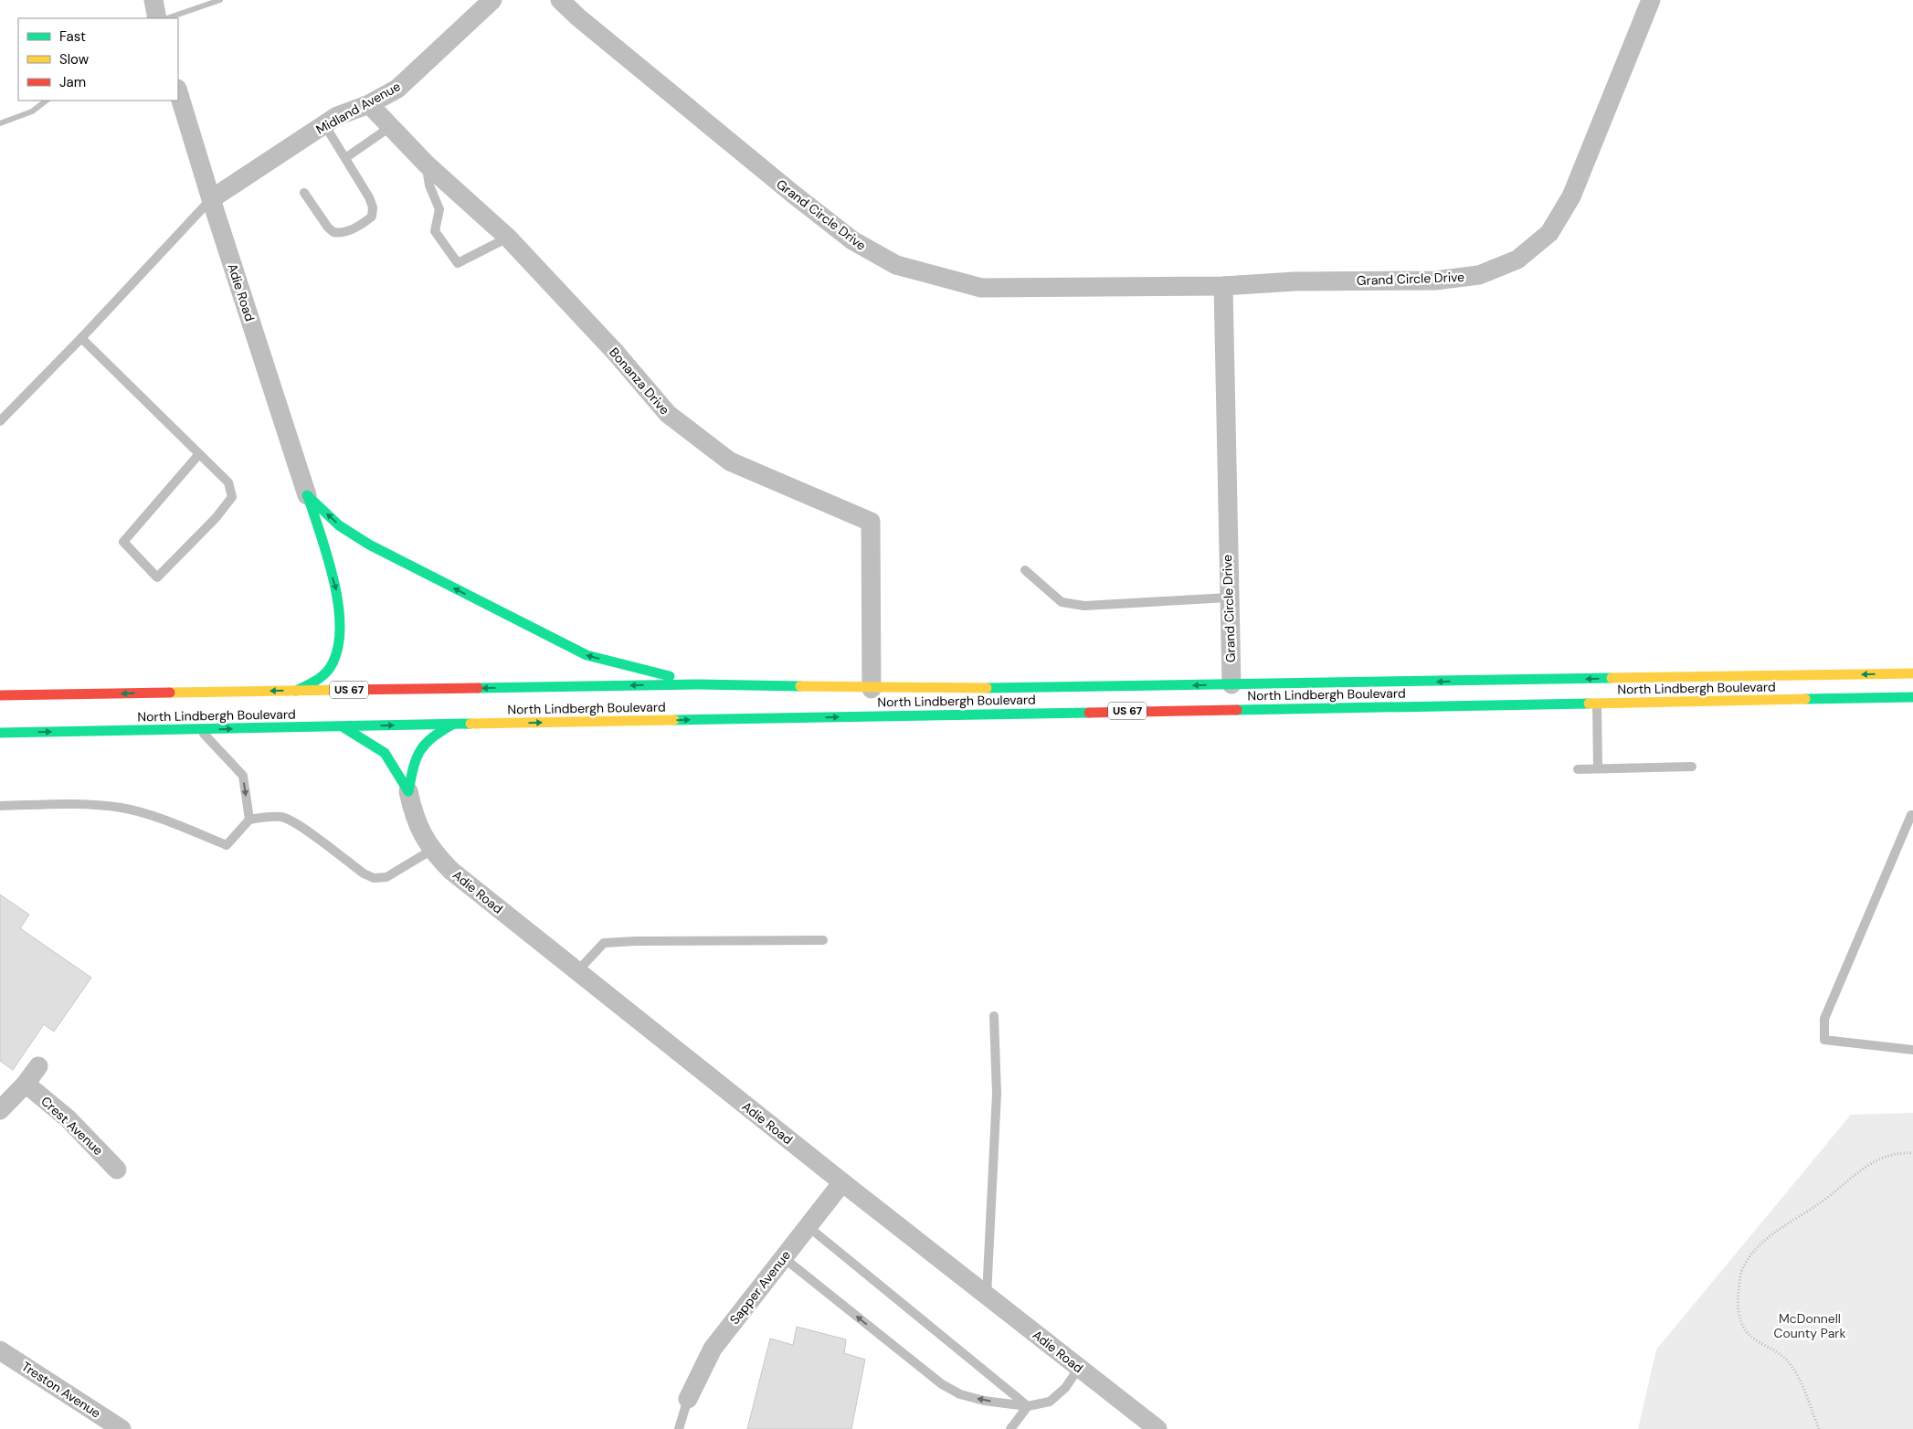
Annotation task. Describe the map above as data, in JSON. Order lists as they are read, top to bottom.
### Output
{
  "streets": {
    "highway": ["North Lindbergh Boulevard", "US 67"],
    "street": [
      "Midland Avenue",
      "Grand Circle Drive",
      "Adie Road",
      "Bonanza Drive",
      "Crest Avenue",
      "Sapper Avenue",
      "Treston Avenue"
    ]
  },
  "crossings": [
    ["Midland Avenue", "Adie Road"],
    ["Midland Avenue", "Bonanza Drive"],
    ["Grand Circle Drive", "North Lindbergh Boulevard"],
    ["Adie Road", "Sapper Avenue"],
    ["Bonanza Drive", "North Lindbergh Boulevard"]
  ],
  "parks": ["McDonnell County Park"],
  "legend": ["Fast", "Slow", "Jam"]
}
